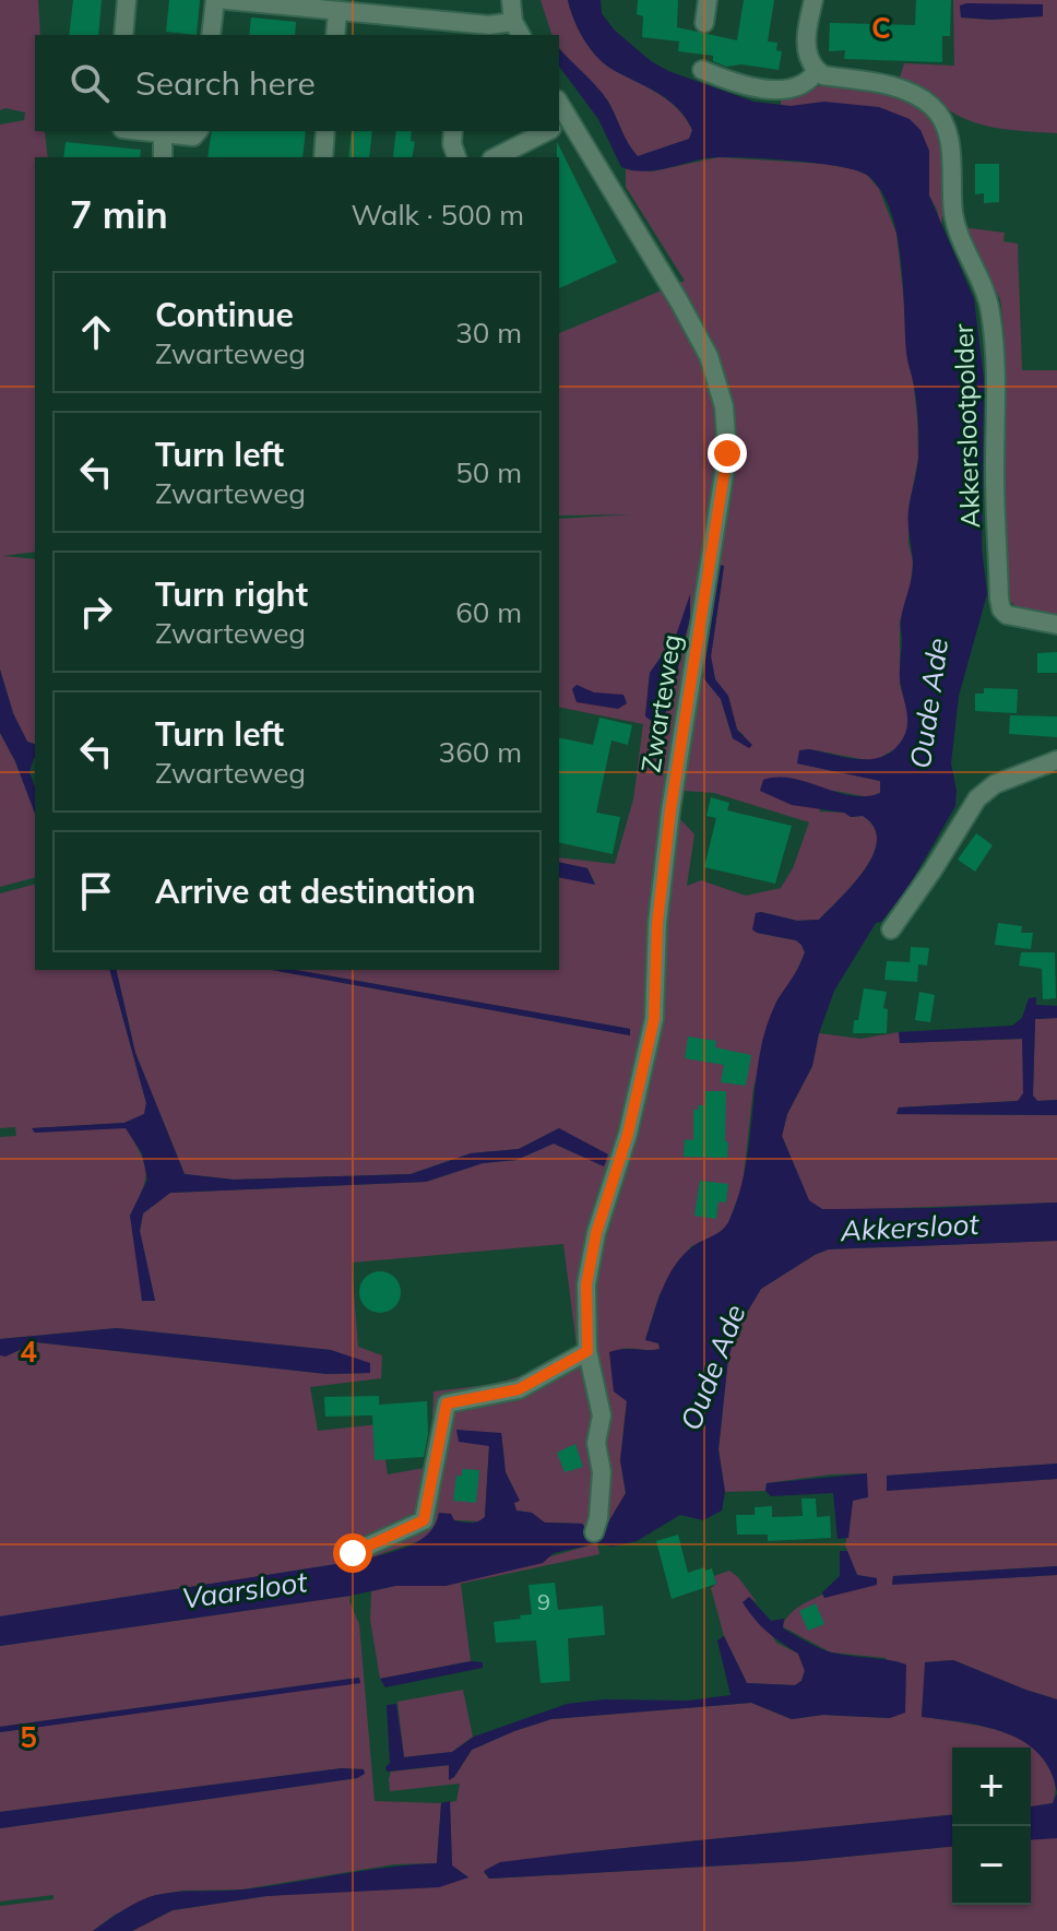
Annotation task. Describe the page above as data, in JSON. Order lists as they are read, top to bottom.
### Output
{
  "streets": {
    "street": ["Akkerslootpolder", "Zwarteweg"]
  },
  "water": ["Oude Ade", "Akkersloot", "Vaarsloot"],
  "house_numbers": ["9"],
  "page": {
    "search": "Search here",
    "heading": ["7 min", "Walk · 500 m"],
    "list": [
      ["Continue", "Zwarteweg", "30 m"],
      ["Turn left", "Zwarteweg", "50 m"],
      ["Turn right", "Zwarteweg", "60 m"],
      ["Turn left", "Zwarteweg", "360 m"],
      "Arrive at destination"
    ],
    "map_buttons": ["+", "−"]
  },
  "grid": {
    "columns": ["C"],
    "rows": ["4", "5"]
  }
}
